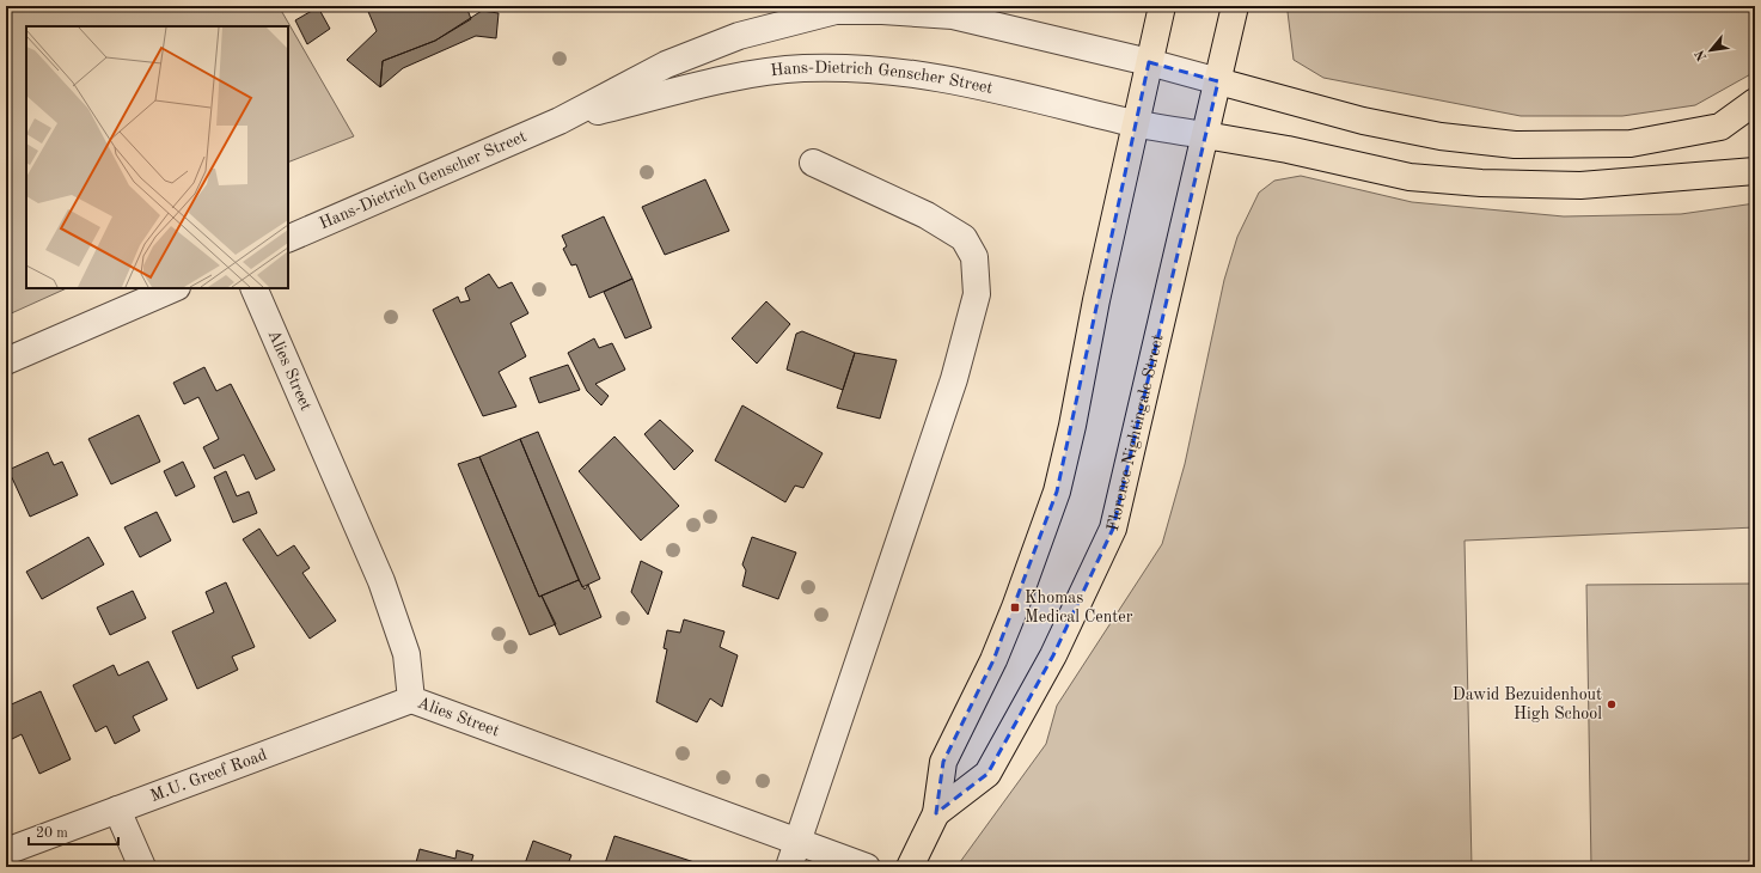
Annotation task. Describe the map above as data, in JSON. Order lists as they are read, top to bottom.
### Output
{
  "streets": {
    "main road": ["Florence Nightingale Street"],
    "street": ["Hans-Dietrich Genscher Street", "Alies Street", "M.U. Greef Road"]
  },
  "crossings": [
    ["Hans-Dietrich Genscher Street", "Florence Nightingale Street"],
    ["Alies Street", "M.U. Greef Road"]
  ],
  "places": {
    "transit": ["Khomas Medical Center"],
    "other": ["Dawid Bezuidenhout High School"]
  },
  "scale_bar": "20 m",
  "north": "bottom left"
}
